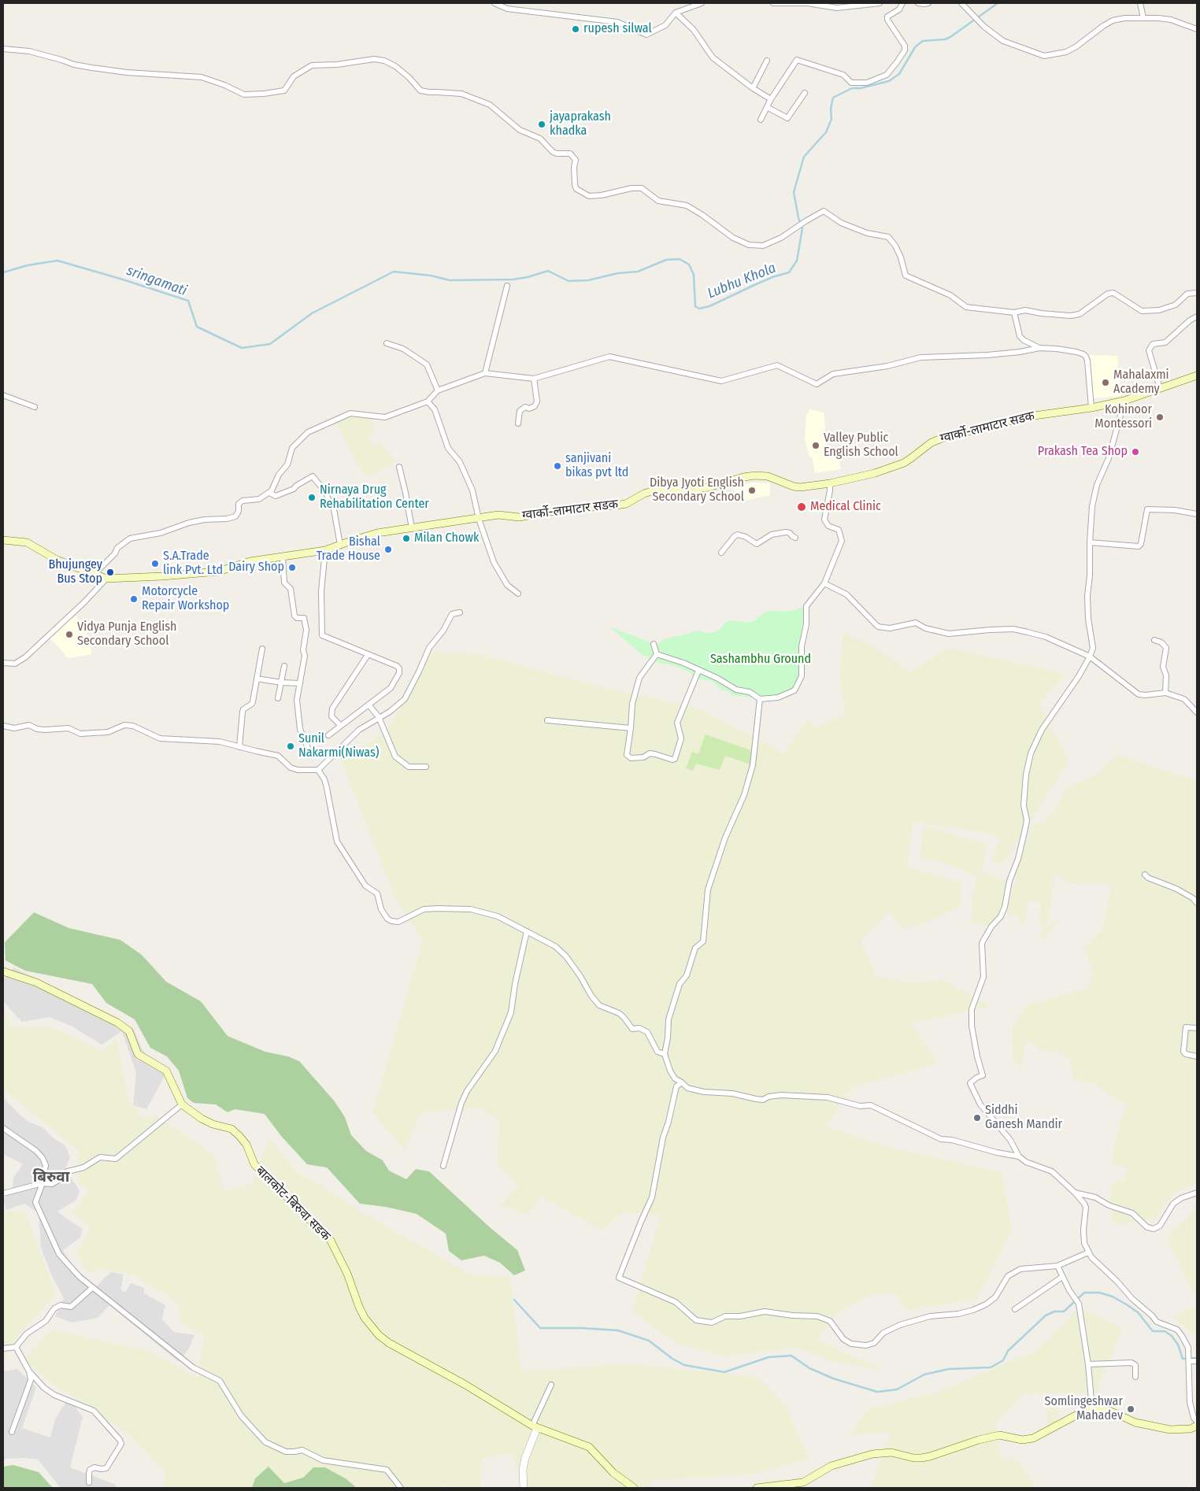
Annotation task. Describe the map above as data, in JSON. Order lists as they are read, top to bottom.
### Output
{
  "streets": {
    "main road": ["ग्वार्को-लामाटार सडक", "बालकोट-बिरुवा सडक"]
  },
  "districts": ["बिरुवा"],
  "water": ["sringamati", "Lubhu Khola"],
  "parks": ["Sashambhu Ground"],
  "places": [
    "rupesh silwal",
    "jayaprakash khadka",
    "Mahalaxmi Academy",
    "Kohinoor Montessori",
    "Valley Public English School",
    "Prakash Tea Shop",
    "sanjivani bikas pvt ltd",
    "Dibya Jyoti English Secondary School",
    "Nirnaya Drug Rehabilitation Center",
    "Medical Clinic",
    "Milan Chowk",
    "Bishal Trade House",
    "S.A.Trade link Pvt. Ltd",
    "Dairy Shop",
    "Bhujungey Bus Stop",
    "Motorcycle Repair Workshop",
    "Vidya Punja English Secondary School",
    "Sunil Nakarmi(Niwas)",
    "Siddhi Ganesh Mandir",
    "Somlingeshwar Mahadev"
  ]
}
